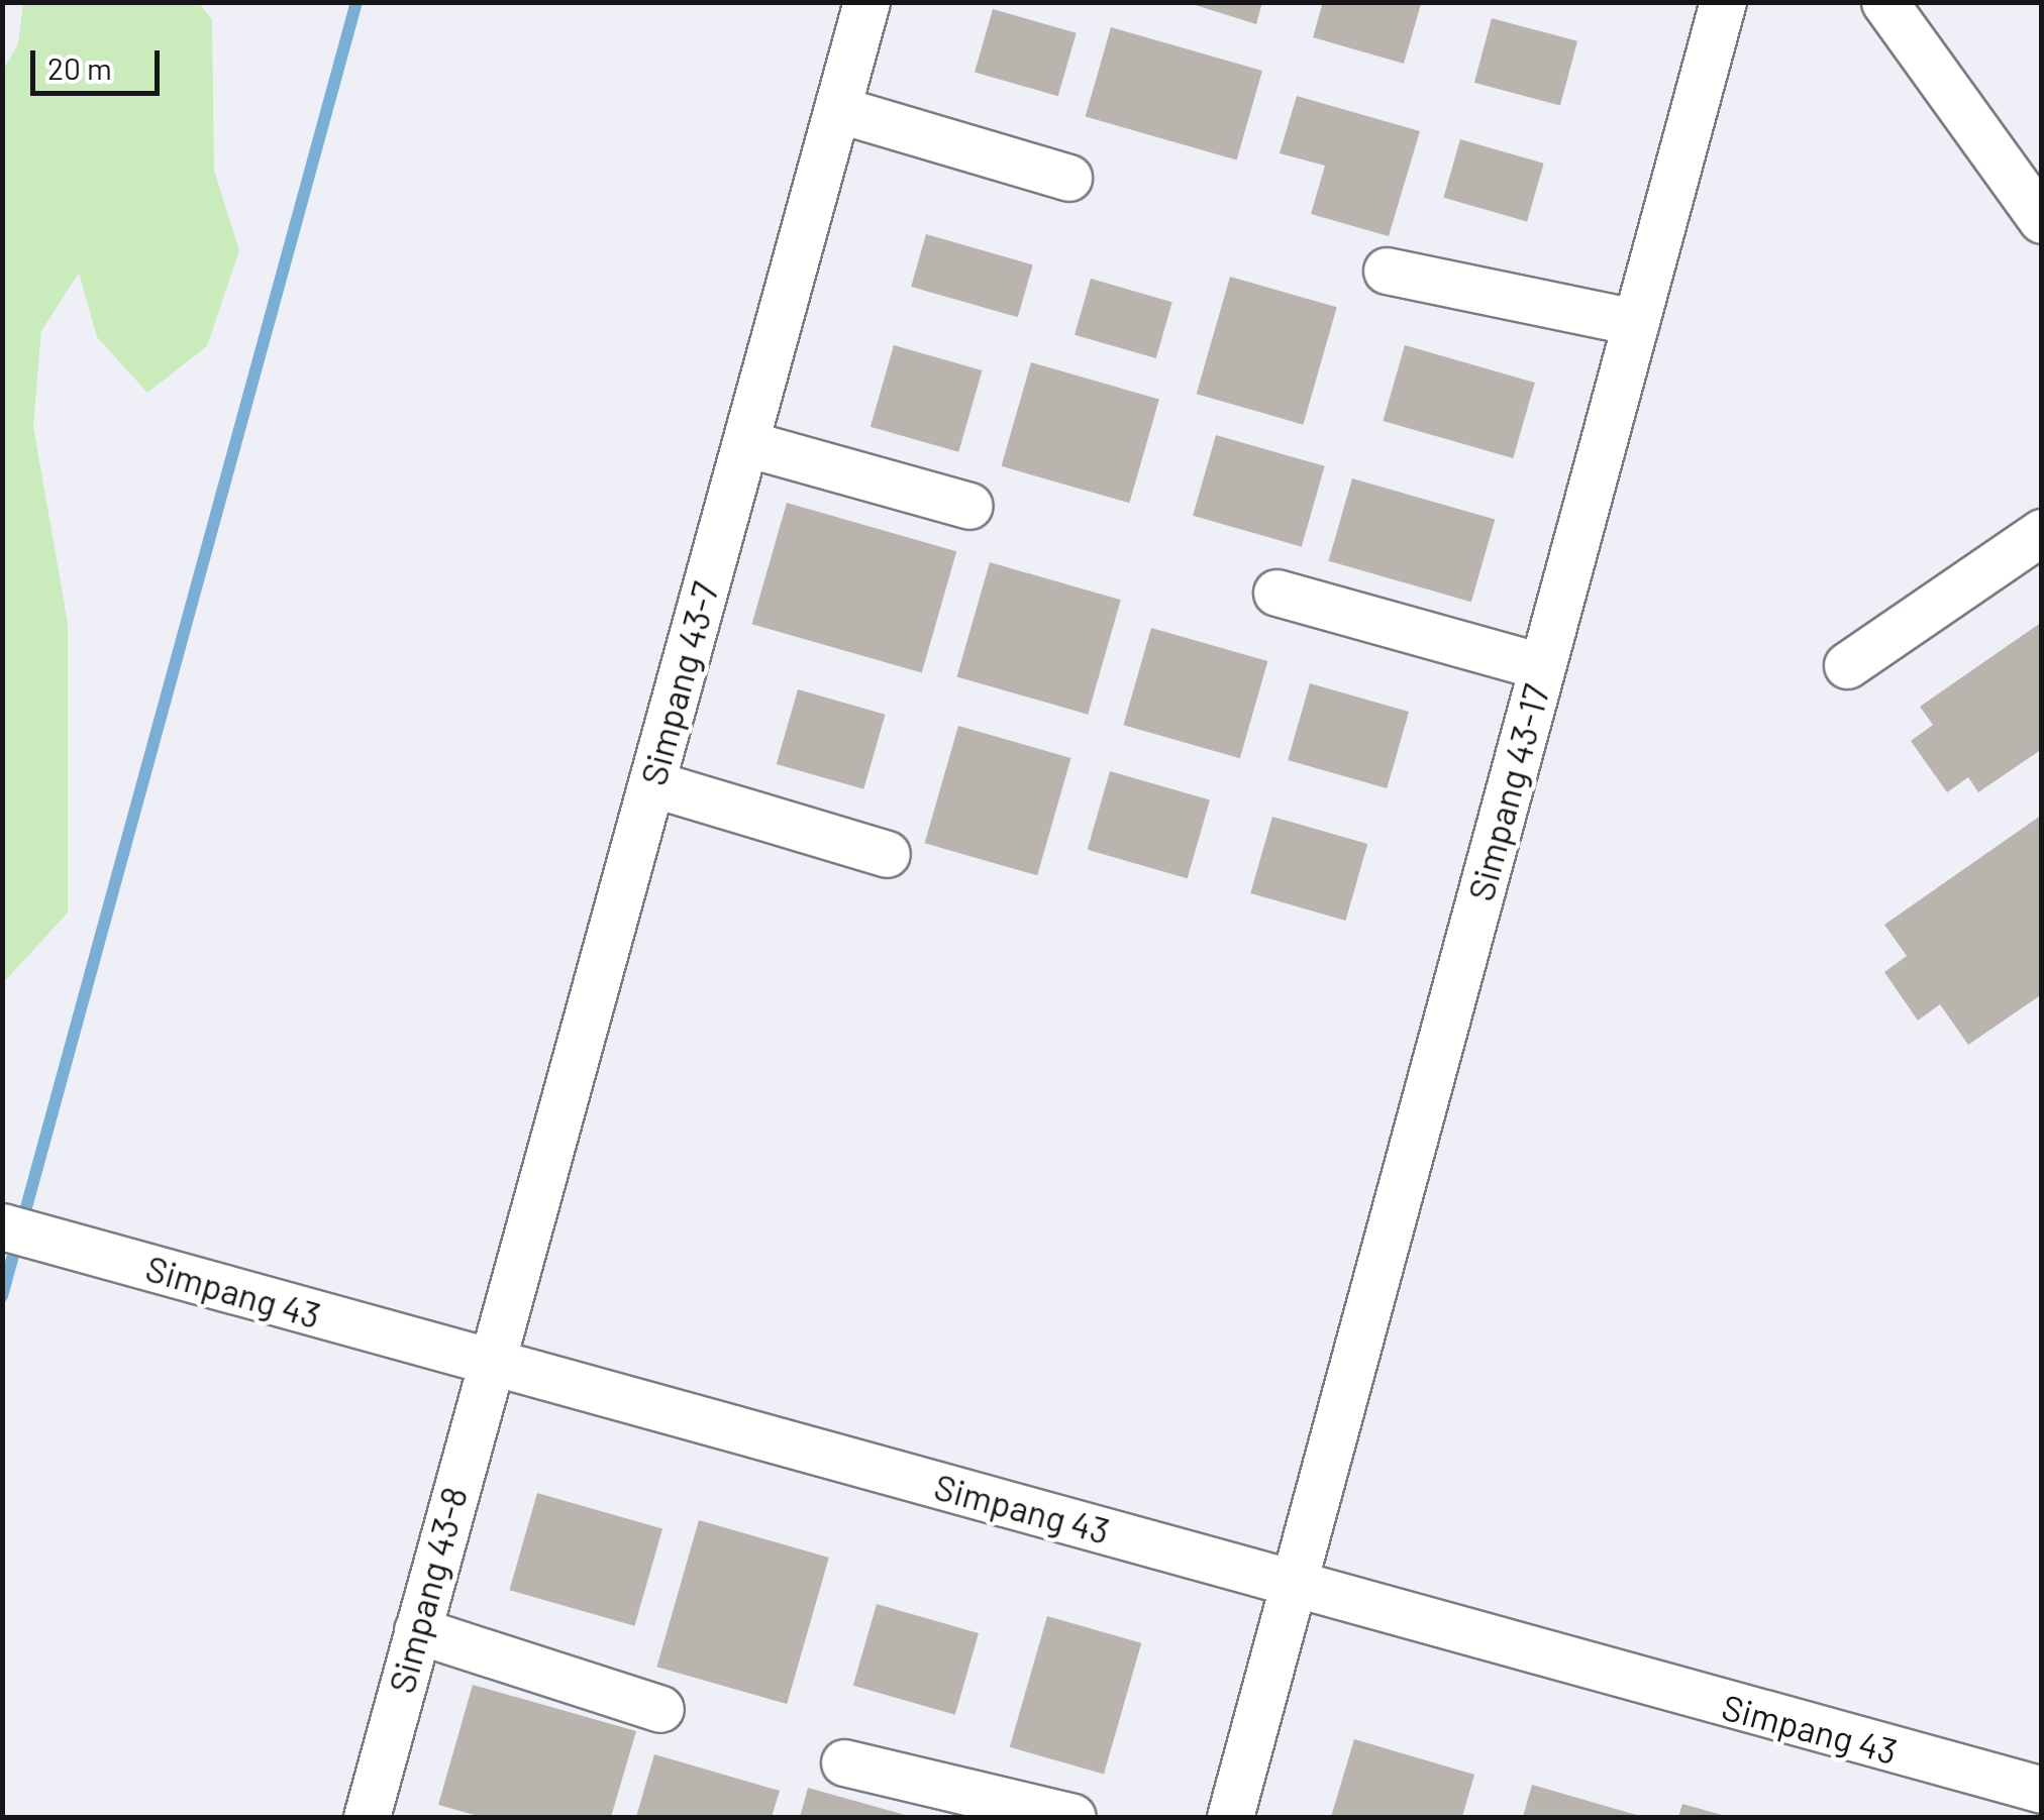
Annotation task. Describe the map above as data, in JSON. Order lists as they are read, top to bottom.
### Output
{
  "streets": {
    "street": [
      "Simpang 43-7",
      "Simpang 43-17",
      "Simpang 43",
      "Simpang 43-8"
    ]
  },
  "crossings": [
    ["Simpang 43-7", "Simpang 43"],
    ["Simpang 43-7", "Simpang 43-8"],
    ["Simpang 43-17", "Simpang 43"],
    ["Simpang 43", "Simpang 43-8"]
  ],
  "scale_bar": "20 m"
}
